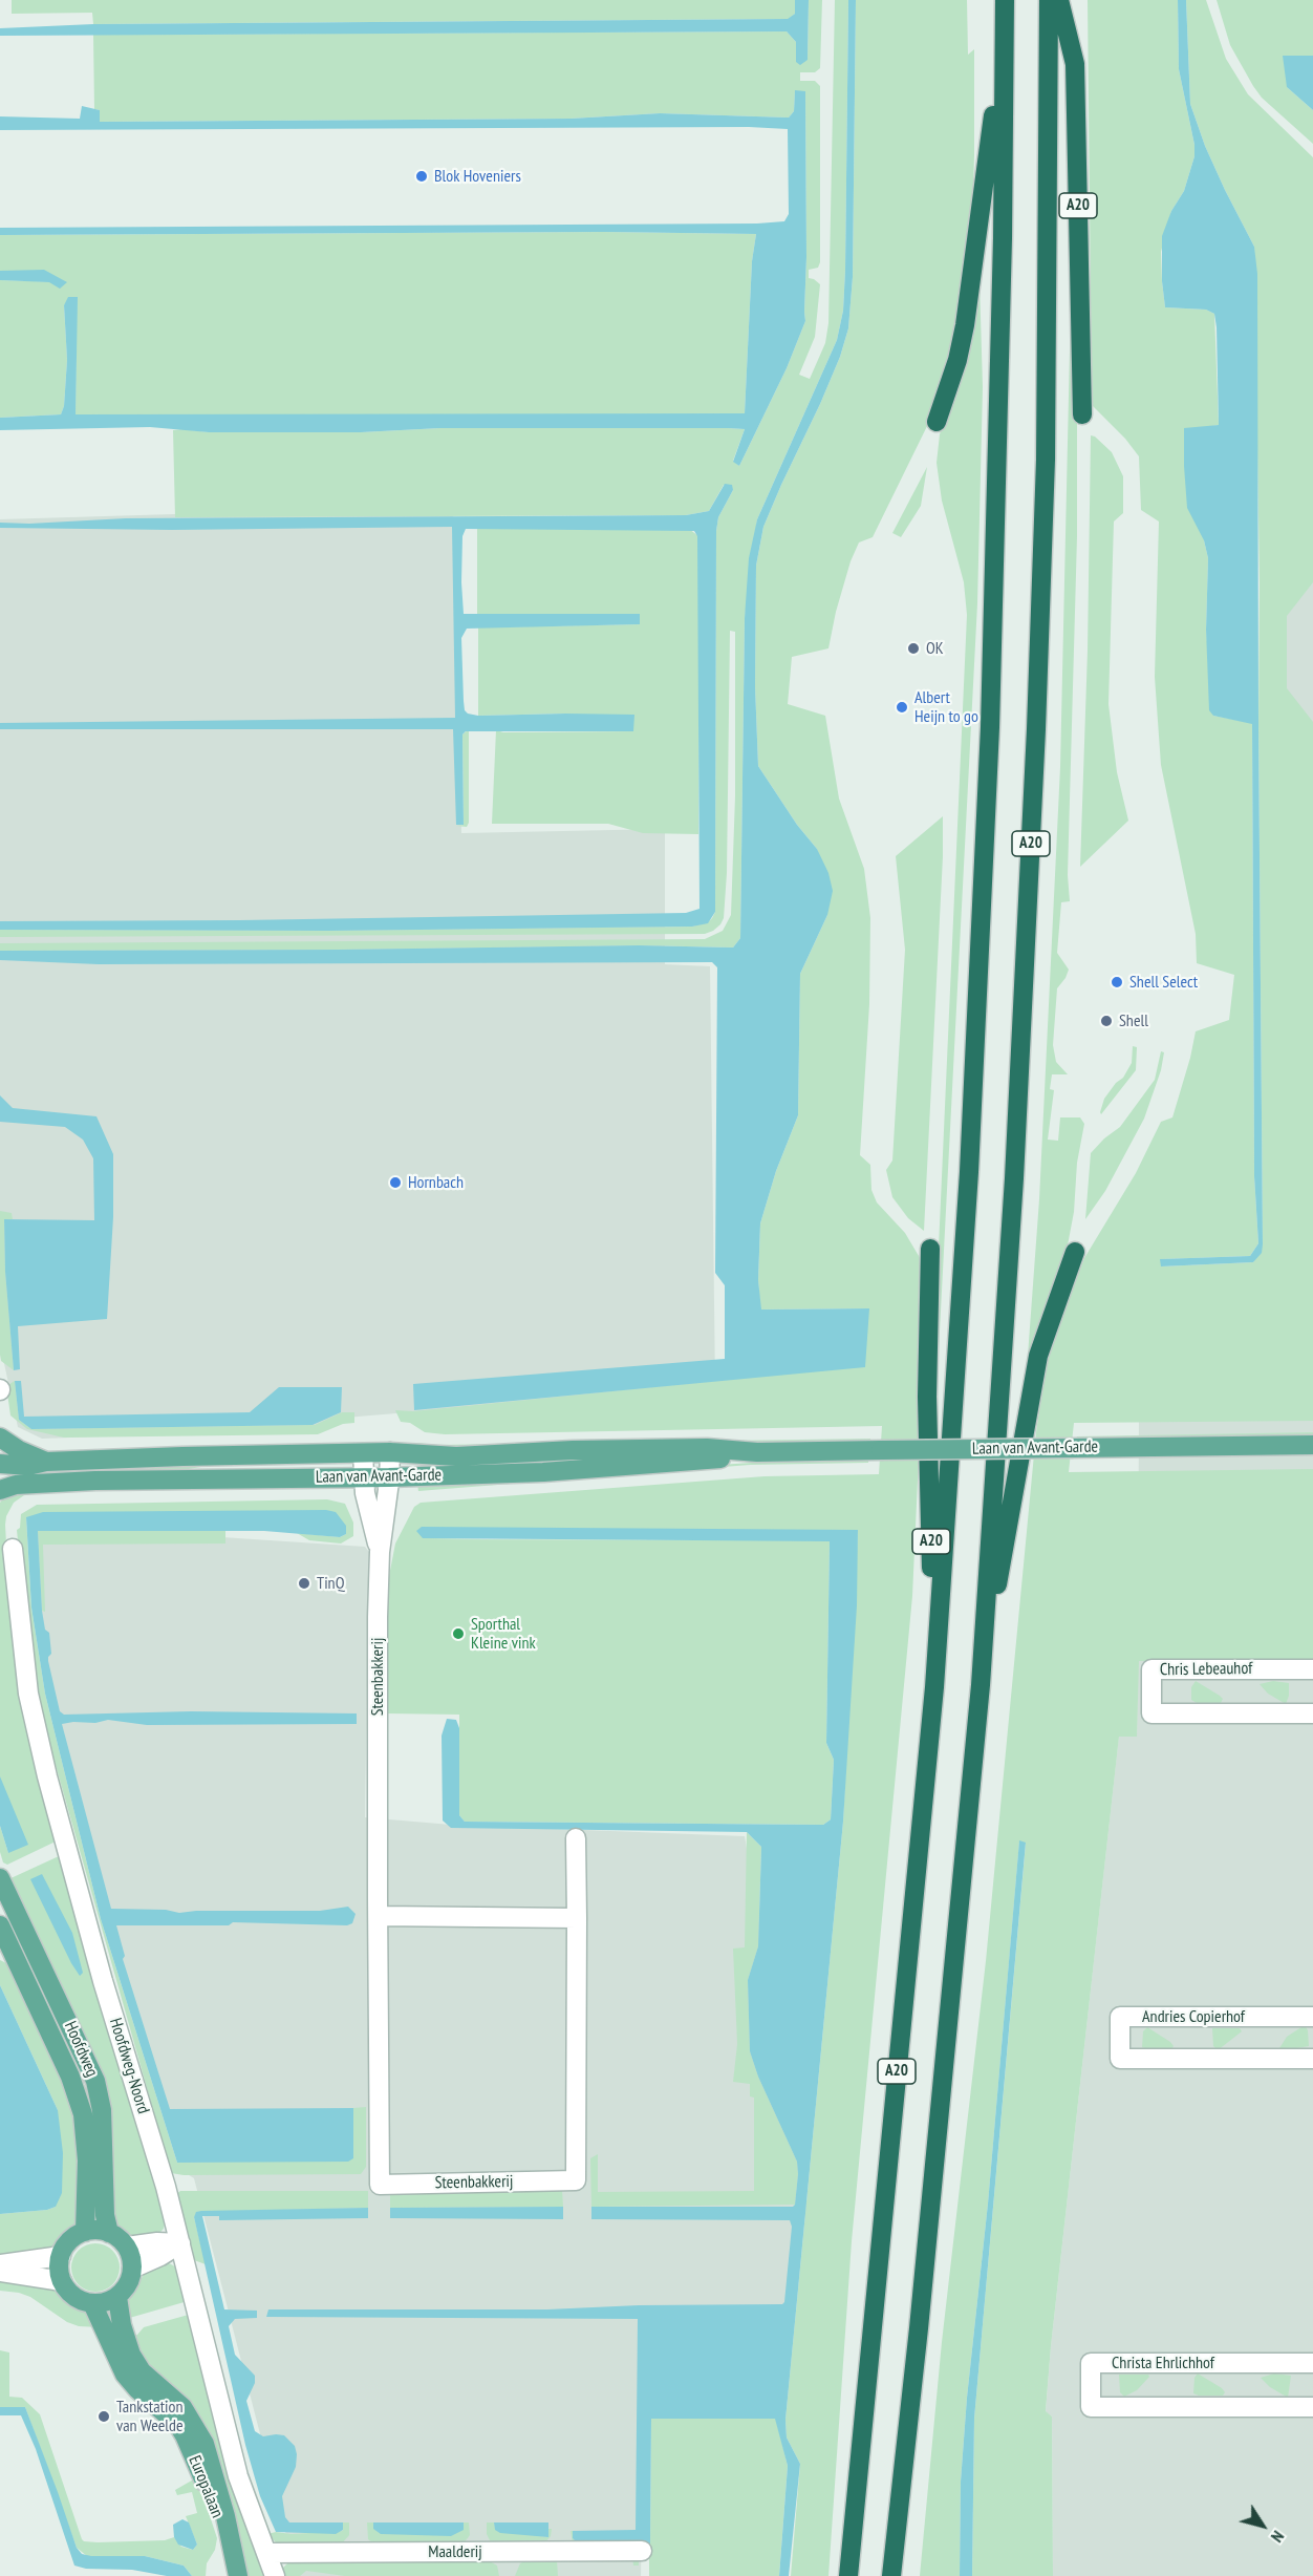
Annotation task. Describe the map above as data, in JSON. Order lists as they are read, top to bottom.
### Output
{
  "streets": {
    "highway": ["A20"],
    "main road": ["Laan van Avant-Garde", "Hoofdweg", "Europalaan"],
    "street": [
      "Chris Lebeauhof",
      "Steenbakkerij",
      "Andries Copierhof",
      "Hoofdweg-Noord",
      "Christa Ehrlichhof",
      "Maalderij"
    ]
  },
  "crossings": [
    ["Laan van Avant-Garde", "Steenbakkerij"],
    ["Hoofdweg", "Europalaan"],
    ["Hoofdweg-Noord", "Maalderij"]
  ],
  "places": [
    "Blok Hoveniers",
    "OK",
    "Albert Heijn to go",
    "Shell Select",
    "Shell",
    "Hornbach",
    "TinQ",
    "Sporthal Kleine vink",
    "Tankstation van Weelde"
  ],
  "north": "bottom right"
}
